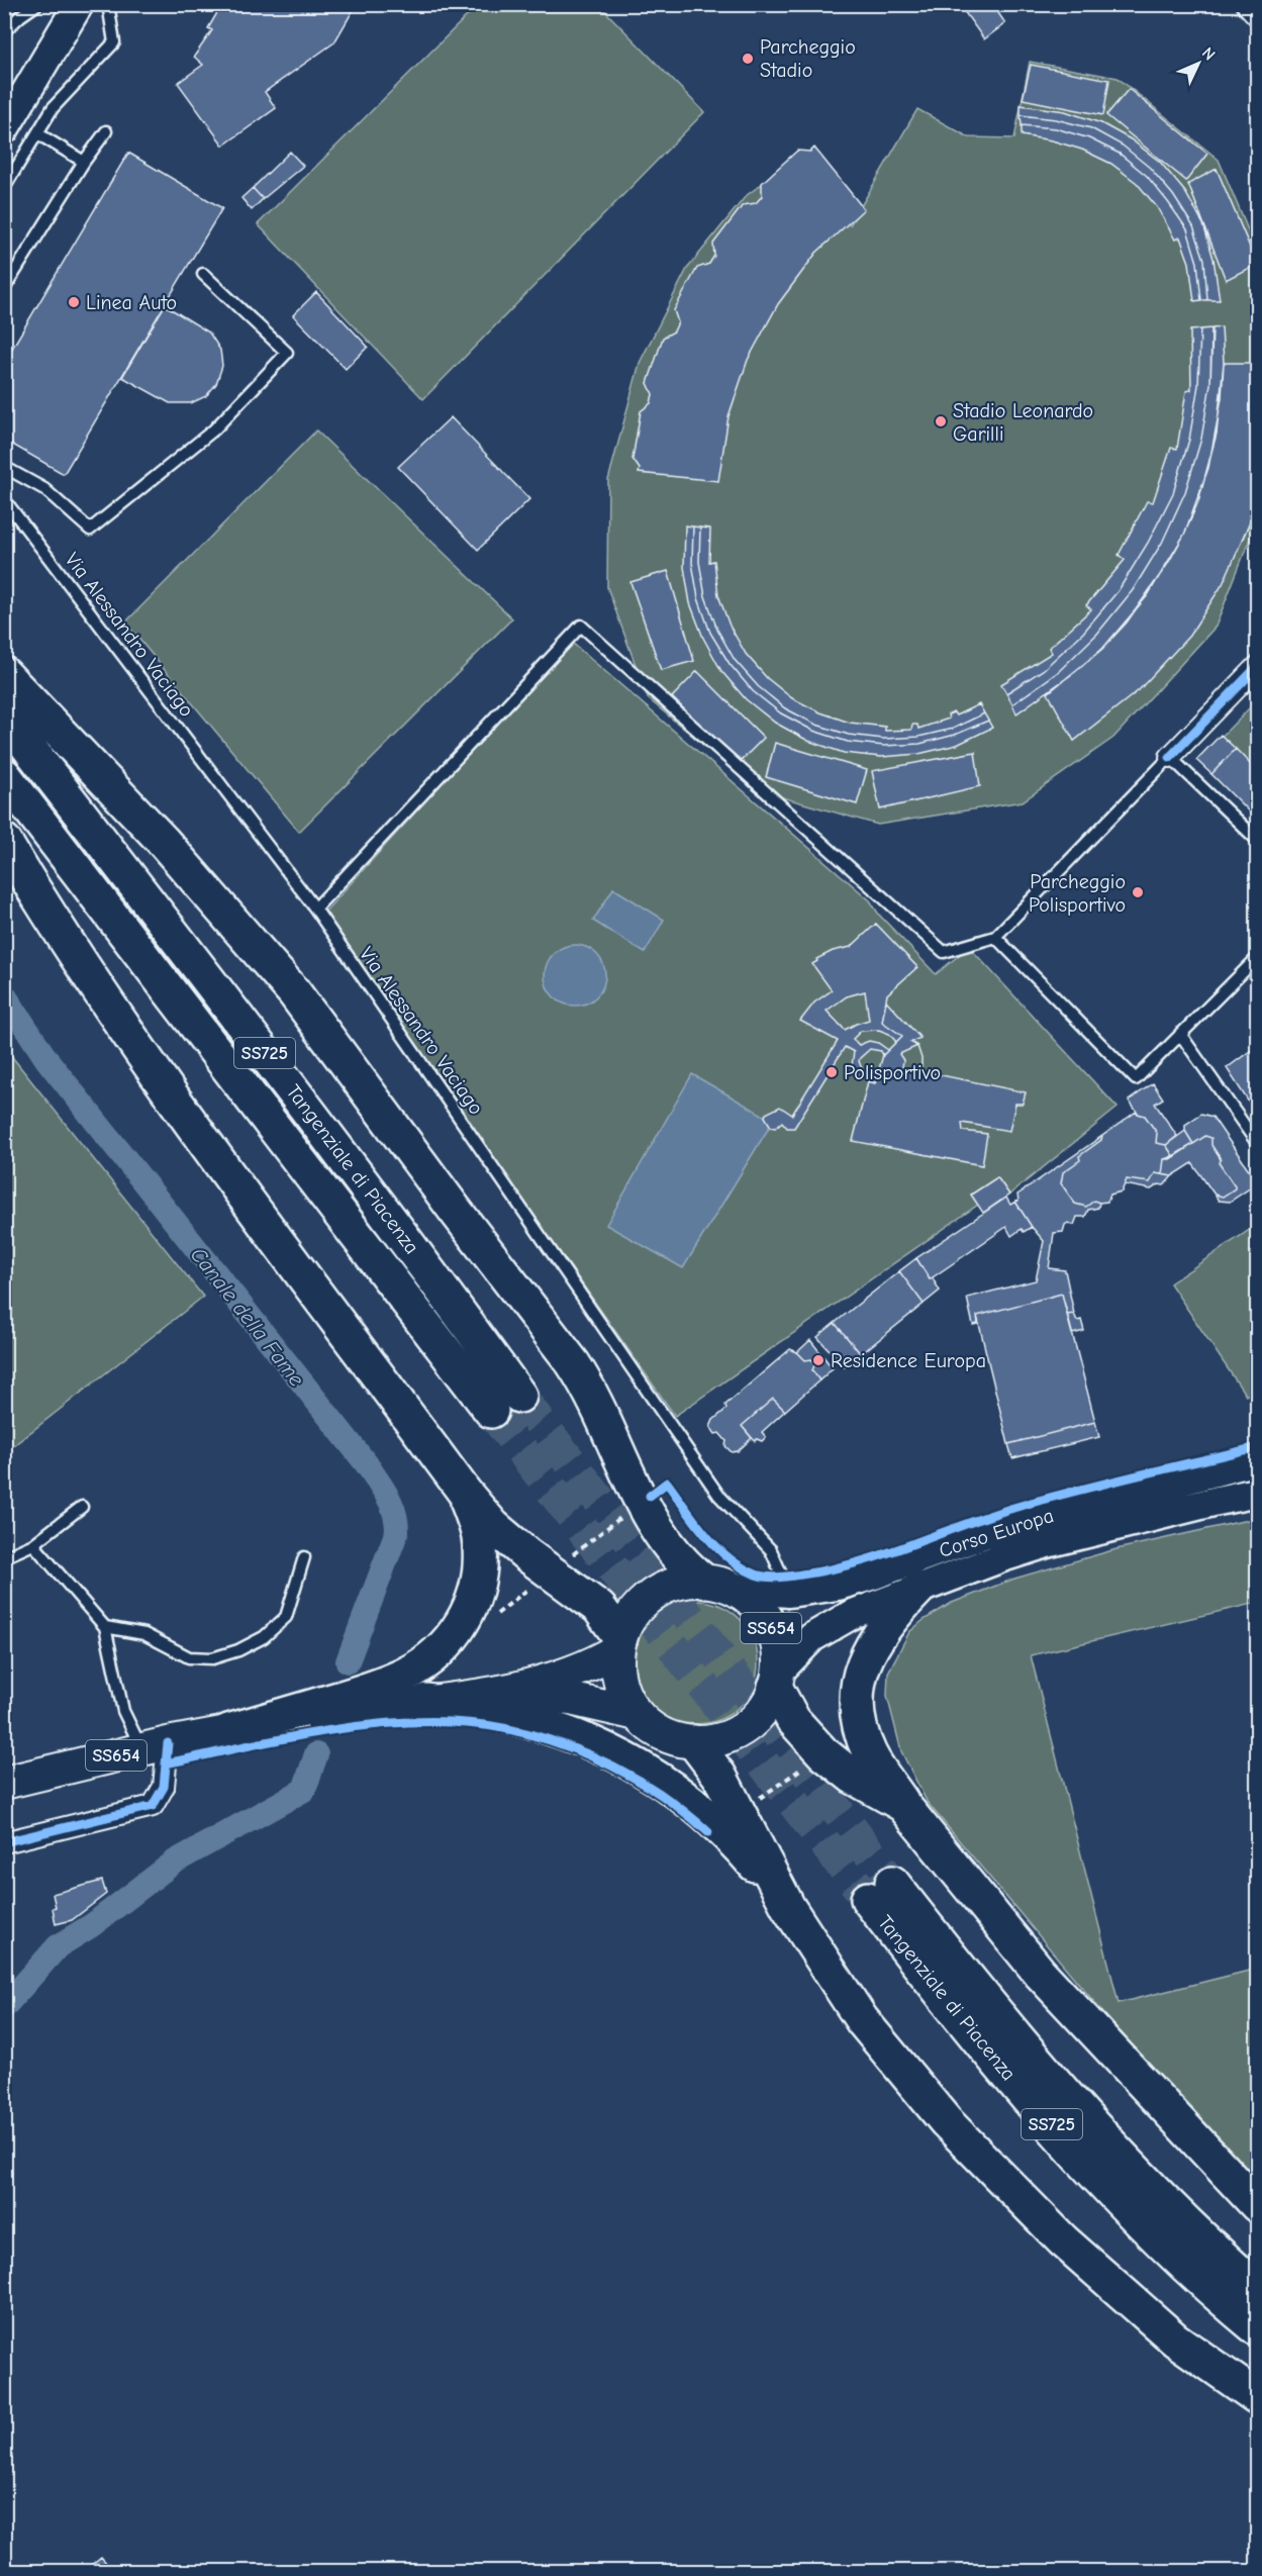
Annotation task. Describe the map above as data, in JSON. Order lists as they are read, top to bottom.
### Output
{
  "streets": {
    "highway": ["SS725", "Tangenziale di Piacenza"],
    "main road": ["Corso Europa", "SS654"],
    "lane": ["Via Alessandro Vaciago"]
  },
  "crossings": [
    ["Via Alessandro Vaciago", "Corso Europa"],
    ["Corso Europa", "SS654"]
  ],
  "water": ["Canale della Fame"],
  "places": [
    "Parcheggio Stadio",
    "Linea Auto",
    "Stadio Leonardo Garilli",
    "Parcheggio Polisportivo",
    "Polisportivo",
    "Residence Europa"
  ],
  "north": "top right"
}
